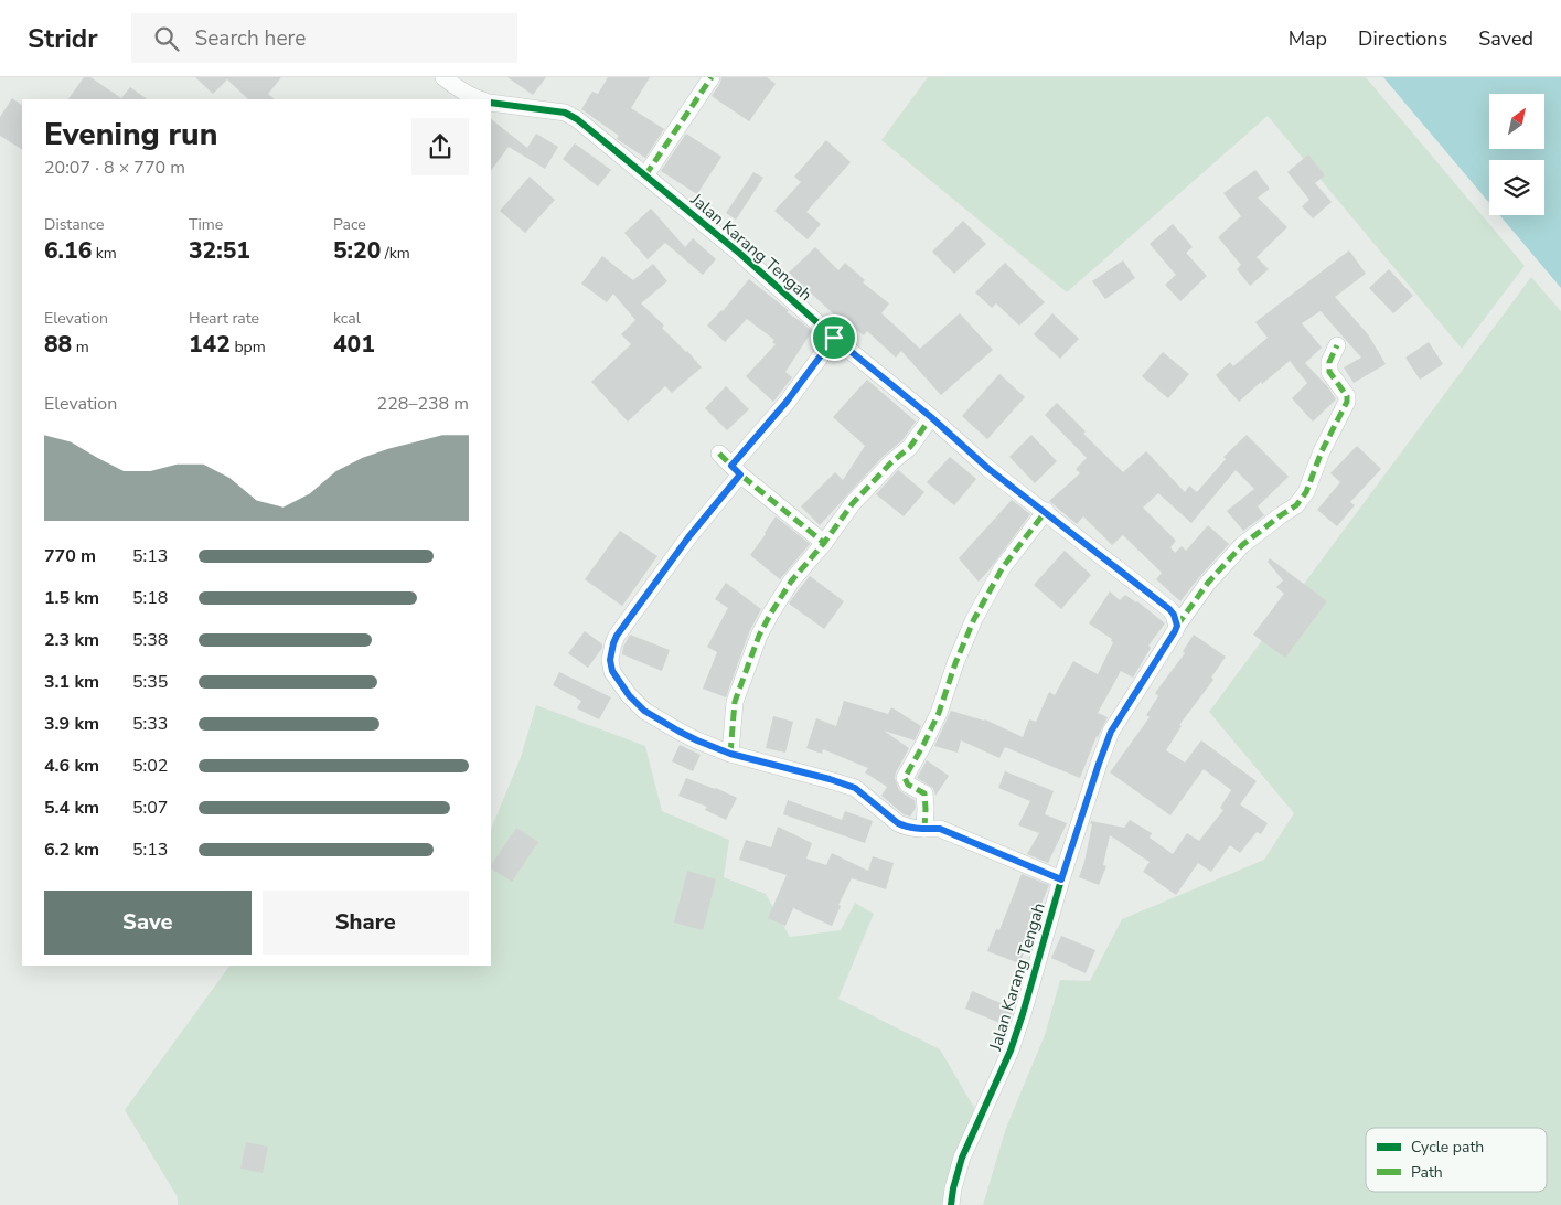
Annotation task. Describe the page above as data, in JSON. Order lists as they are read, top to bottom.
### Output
{
  "streets": {
    "street": ["Jalan Karang Tengah"]
  },
  "legend": ["Cycle path", "Path"],
  "north": "top right",
  "page": {
    "header": "Stridr",
    "search": "Search here",
    "nav": ["Map", "Directions", "Saved"],
    "heading": ["Evening run", "20:07 · 8 × 770 m"],
    "stats": [
      ["Distance", "6.16 km"],
      ["Time", "32:51"],
      ["Pace", "5:20 /km"],
      ["Elevation", "88 m"],
      ["Heart rate", "142 bpm"],
      ["kcal", "401"]
    ],
    "chart": ["Elevation", "228–238 m"],
    "list": [
      {
        "name": "770 m",
        "note": "5:13"
      },
      {
        "name": "1.5 km",
        "note": "5:18"
      },
      {
        "name": "2.3 km",
        "note": "5:38"
      },
      {
        "name": "3.1 km",
        "note": "5:35"
      },
      {
        "name": "3.9 km",
        "note": "5:33"
      },
      {
        "name": "4.6 km",
        "note": "5:02"
      },
      {
        "name": "5.4 km",
        "note": "5:07"
      },
      {
        "name": "6.2 km",
        "note": "5:13"
      }
    ],
    "buttons": ["Save", "Share"]
  }
}
